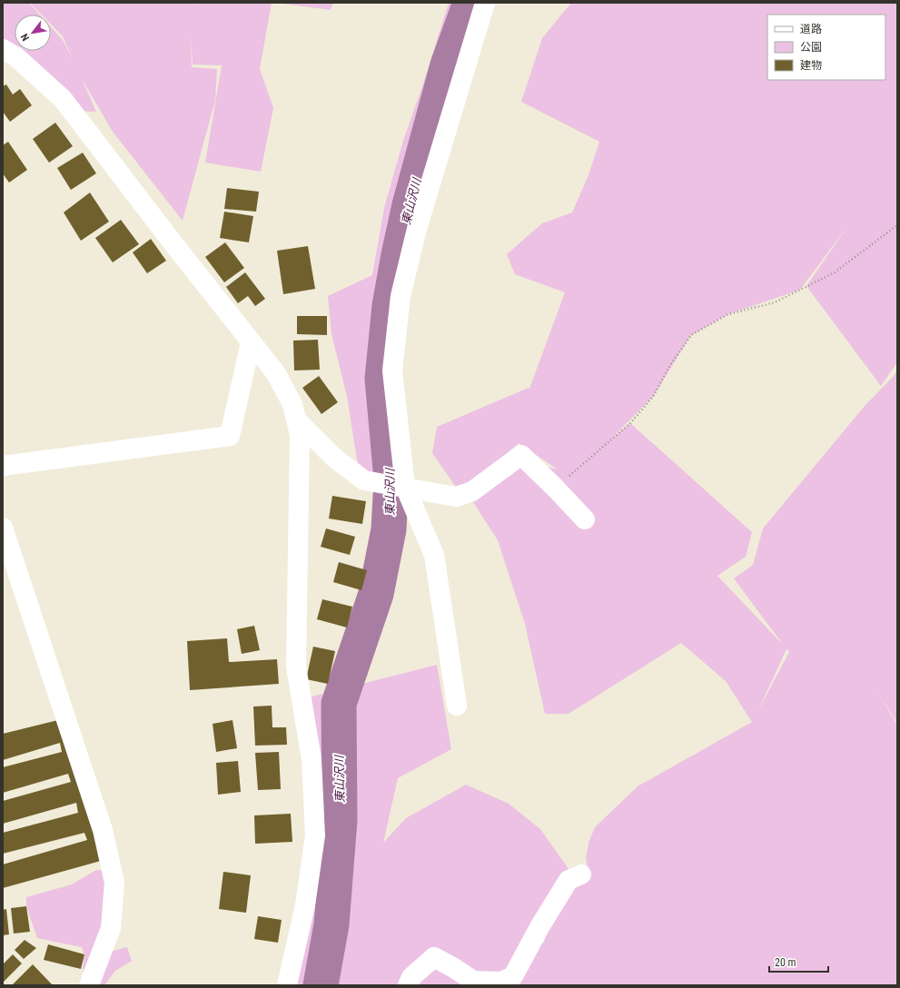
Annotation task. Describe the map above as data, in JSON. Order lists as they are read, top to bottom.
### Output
{
  "water": ["東山沢川"],
  "legend": ["道路", "公園", "建物"],
  "scale_bar": "20 m",
  "north": "bottom left"
}
